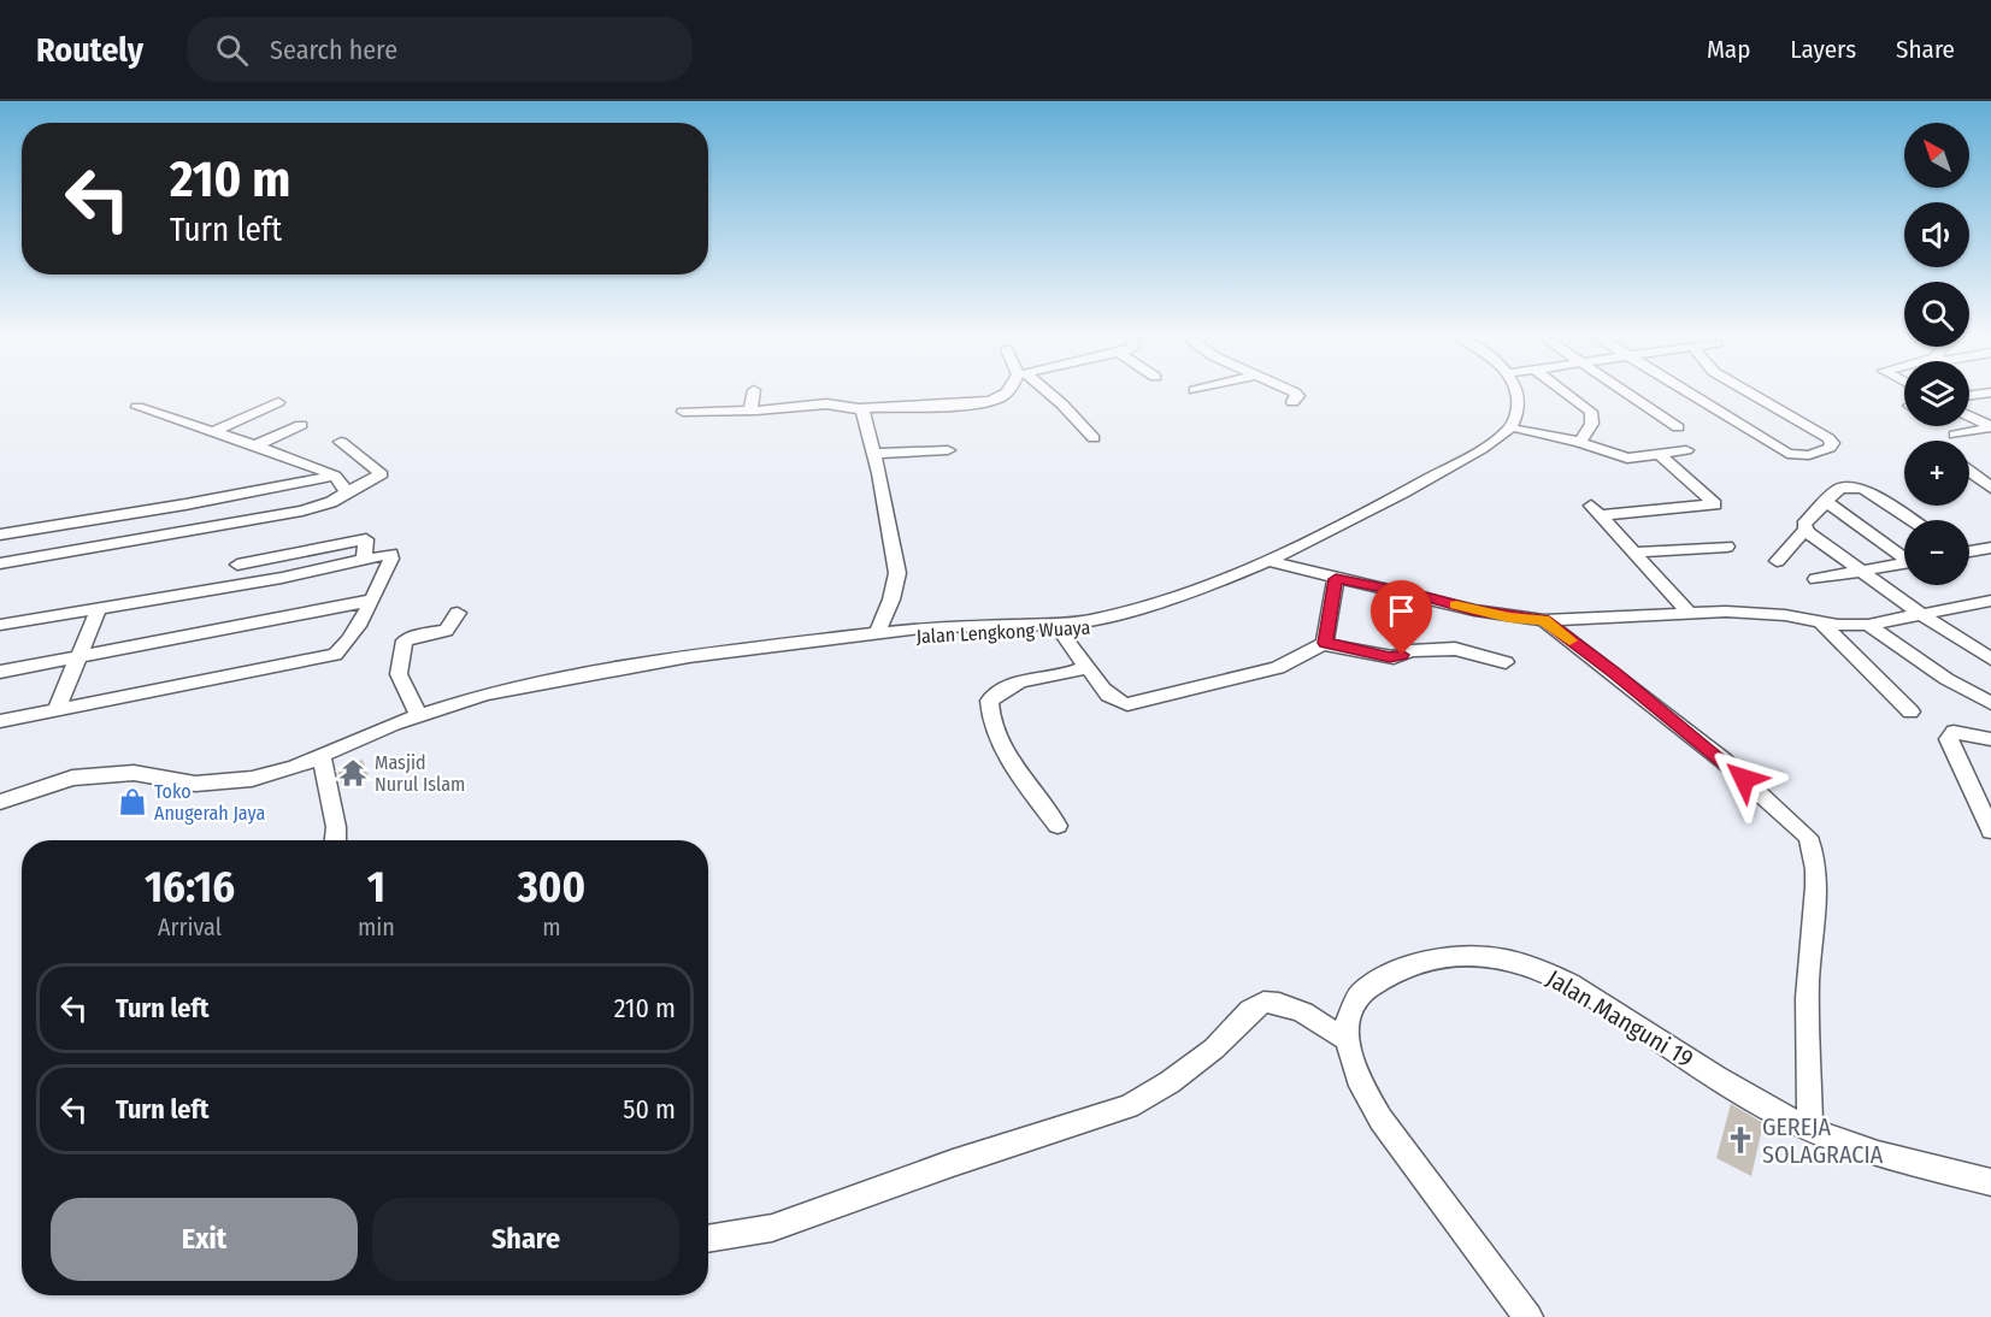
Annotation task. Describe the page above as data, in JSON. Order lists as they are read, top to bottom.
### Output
{
  "streets": {
    "street": ["Jalan Lengkong Wuaya", "Jalan Manguni 19"]
  },
  "places": {
    "temple": ["Masjid Nurul Islam"],
    "shop": ["Toko Anugerah Jaya"],
    "church": ["GEREJA SOLAGRACIA"]
  },
  "north": "top left",
  "page": {
    "header": "Routely",
    "search": "Search here",
    "nav": ["Map", "Layers", "Share"],
    "map_buttons": ["+", "−"],
    "turn": ["210 m", "Turn left"],
    "eta": [
      "16:16",
      "Arrival",
      "1",
      "min",
      "300",
      "m"
    ],
    "list": [
      {
        "name": "Turn left",
        "value": "210 m"
      },
      {
        "name": "Turn left",
        "value": "50 m"
      }
    ],
    "buttons": ["Exit", "Share"]
  }
}
